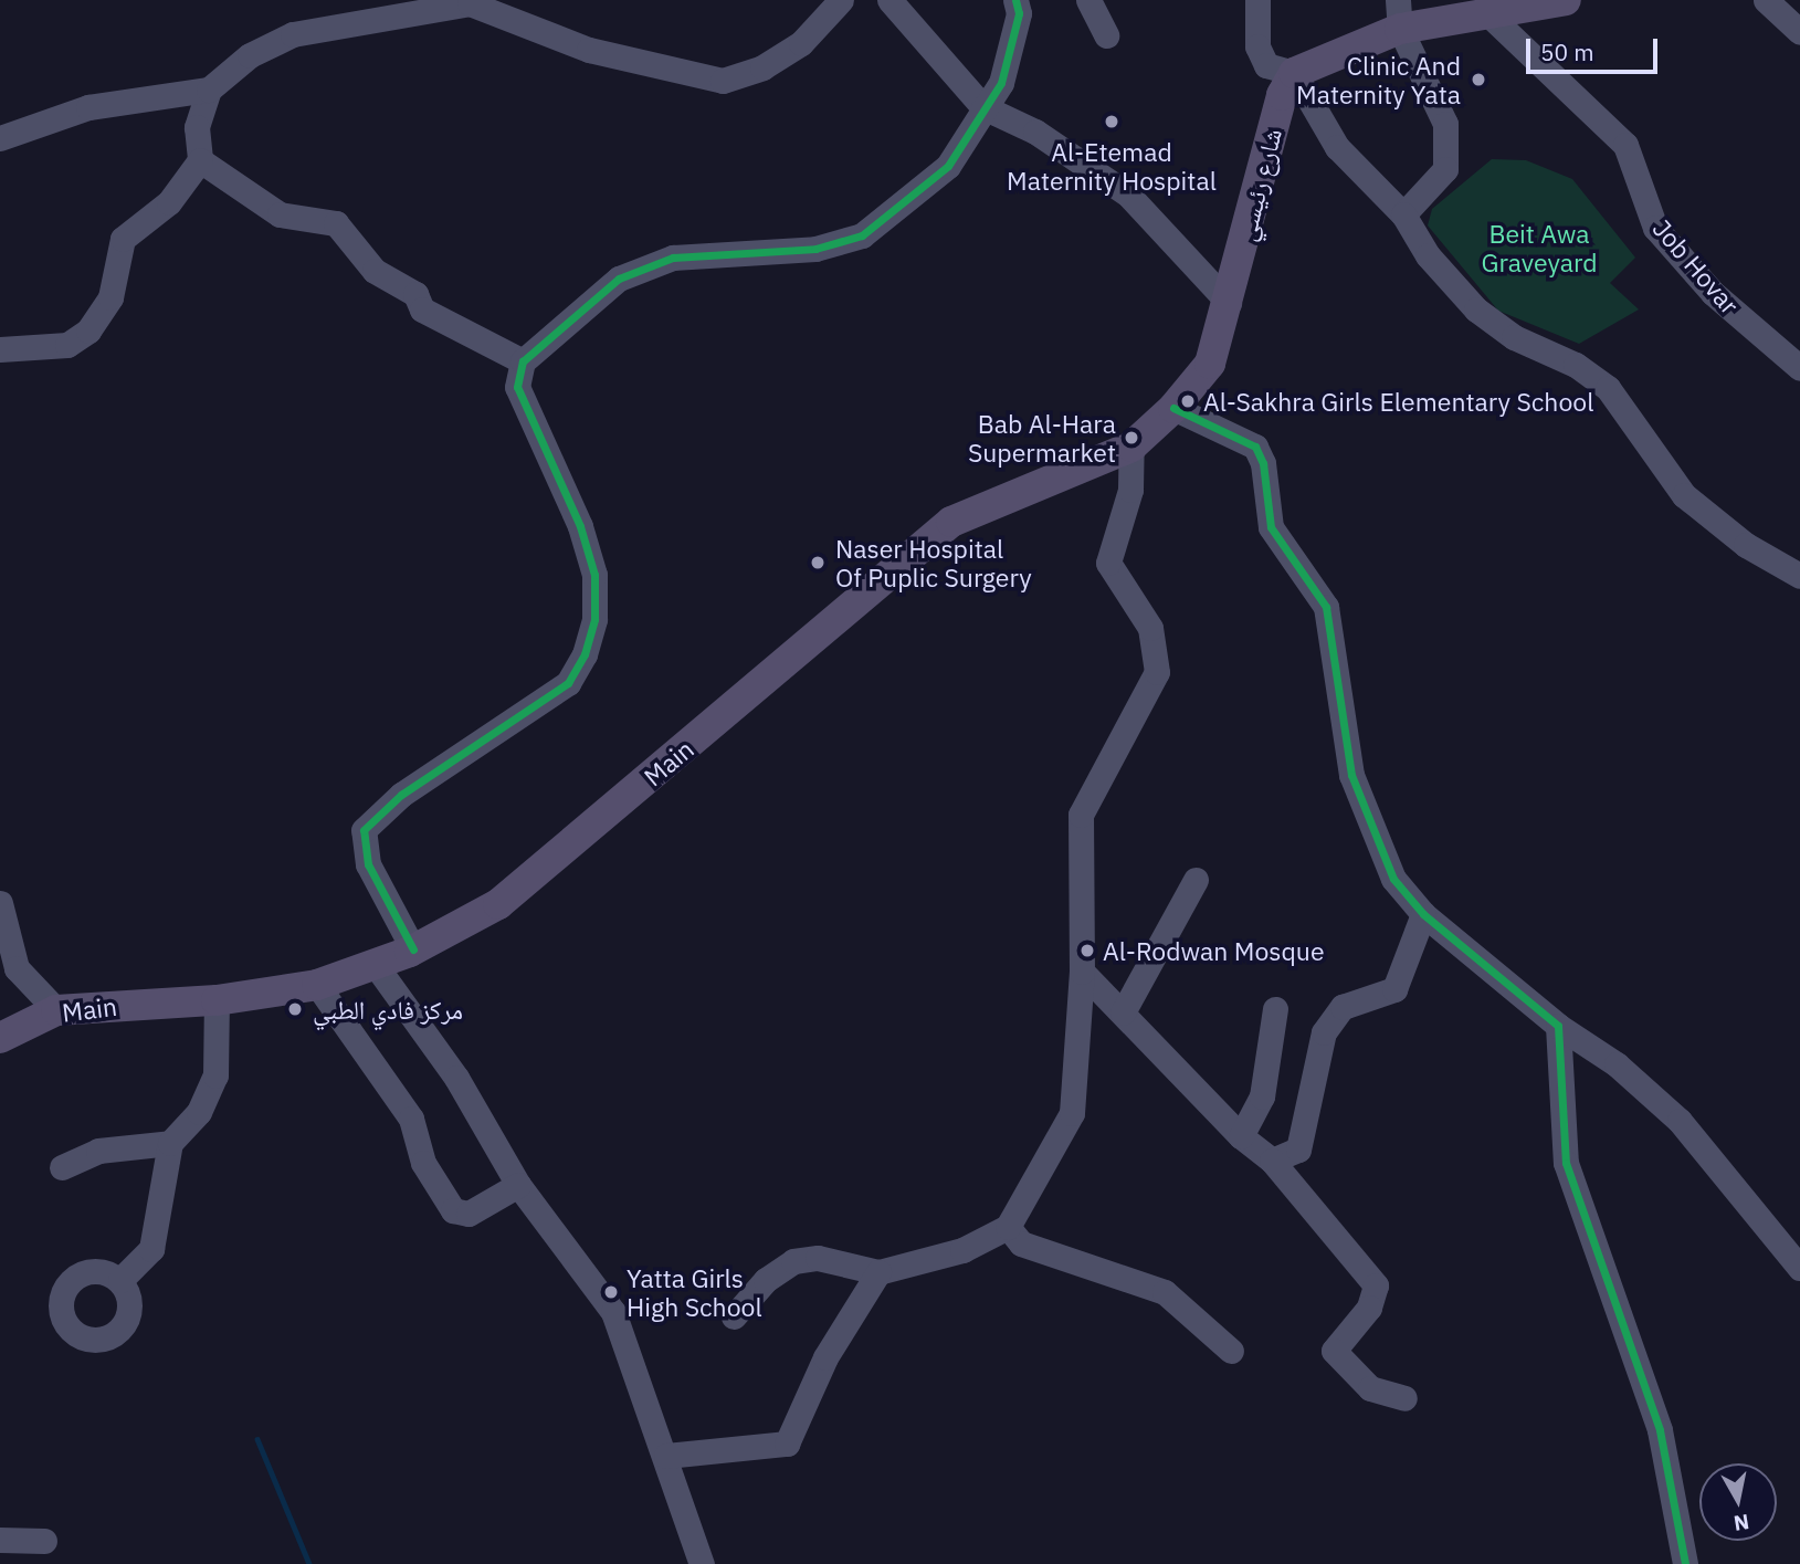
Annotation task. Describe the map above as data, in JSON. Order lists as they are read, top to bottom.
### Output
{
  "streets": {
    "main road": ["شارع رئيسي", "Main"],
    "street": ["Job Hovar"]
  },
  "crossings": [
    ["شارع رئيسي", "Main"]
  ],
  "parks": ["Beit Awa Graveyard"],
  "places": [
    "Clinic And Maternity Yata",
    "Al-Etemad Maternity Hospital",
    "Al-Sakhra Girls Elementary School",
    "Bab Al-Hara Supermarket",
    "Naser Hospital Of Puplic Surgery",
    "Al-Rodwan Mosque",
    "مركز فادي الطبي",
    "Yatta Girls High School"
  ],
  "scale_bar": "50 m",
  "north": "bottom"
}
